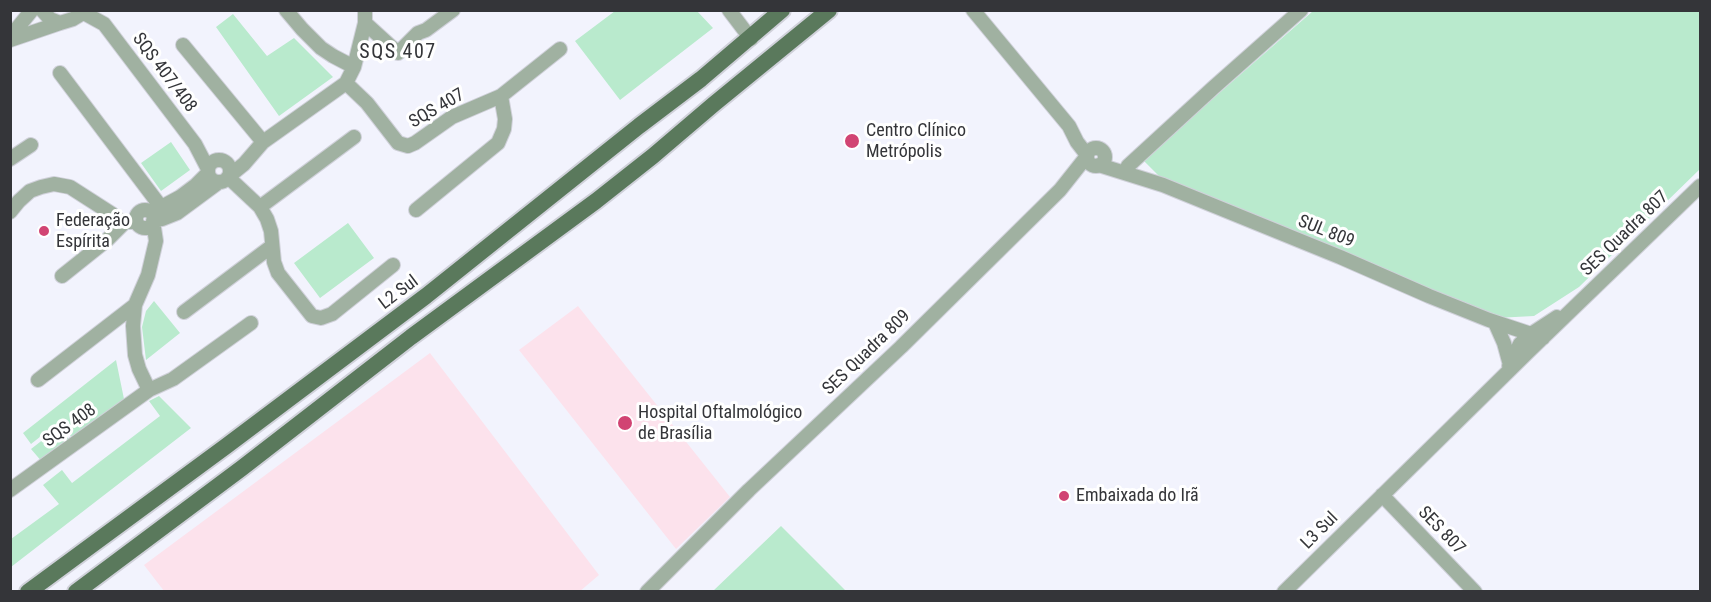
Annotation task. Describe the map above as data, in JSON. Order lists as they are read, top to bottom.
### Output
{
  "streets": {
    "main road": ["L2 Sul"],
    "street": [
      "SQS 407/408",
      "SQS 407",
      "SUL 809",
      "SES Quadra 807",
      "SES Quadra 809",
      "SQS 408",
      "L3 Sul",
      "SES 807"
    ]
  },
  "crossings": [
    ["SUL 809", "SES Quadra 807"],
    ["SUL 809", "SES Quadra 809"],
    ["SES Quadra 807", "L3 Sul"],
    ["SES Quadra 807", "SES 807"],
    ["L3 Sul", "SES 807"]
  ],
  "districts": ["SQS 407"],
  "places": [
    "Centro Clínico Metrópolis",
    "Federação Espírita",
    "Hospital Oftalmológico de Brasília",
    "Embaixada do Irã"
  ]
}
